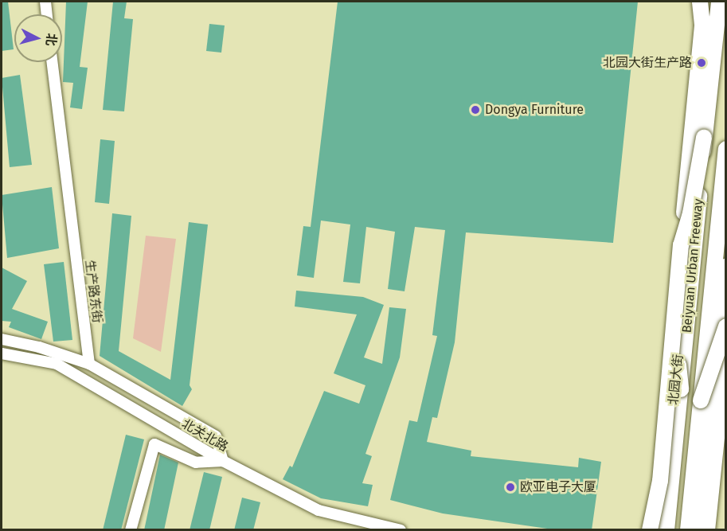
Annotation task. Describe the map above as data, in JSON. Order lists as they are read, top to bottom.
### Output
{
  "streets": {
    "highway": ["Beiyuan Urban Freeway"],
    "main road": ["北园大街"],
    "street": ["生产路东街", "北关北路"]
  },
  "places": ["北园大街生产路", "Dongya Furniture", "欧亚电子大厦"],
  "north": "right"
}
